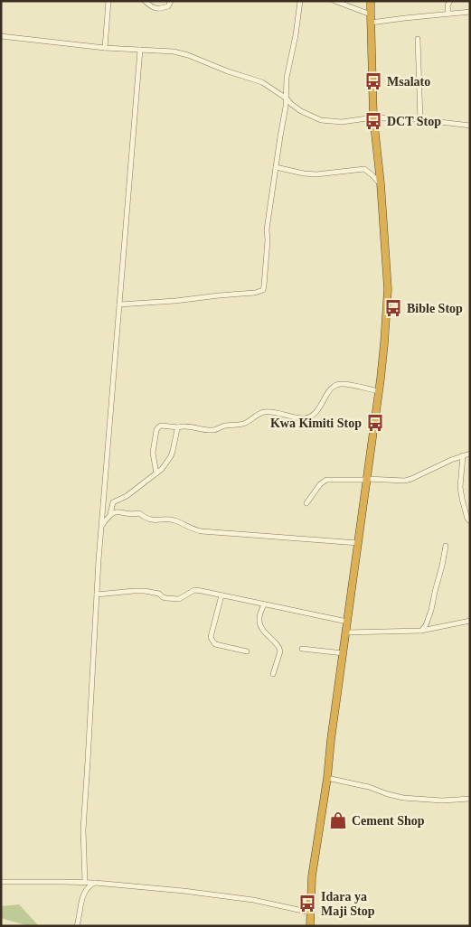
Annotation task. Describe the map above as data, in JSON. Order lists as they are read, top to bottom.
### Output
{
  "places": {
    "bus stop": [
      "Msalato",
      "DCT Stop",
      "Bible Stop",
      "Kwa Kimiti Stop",
      "Idara ya Maji Stop"
    ],
    "shop": ["Cement Shop"]
  }
}
